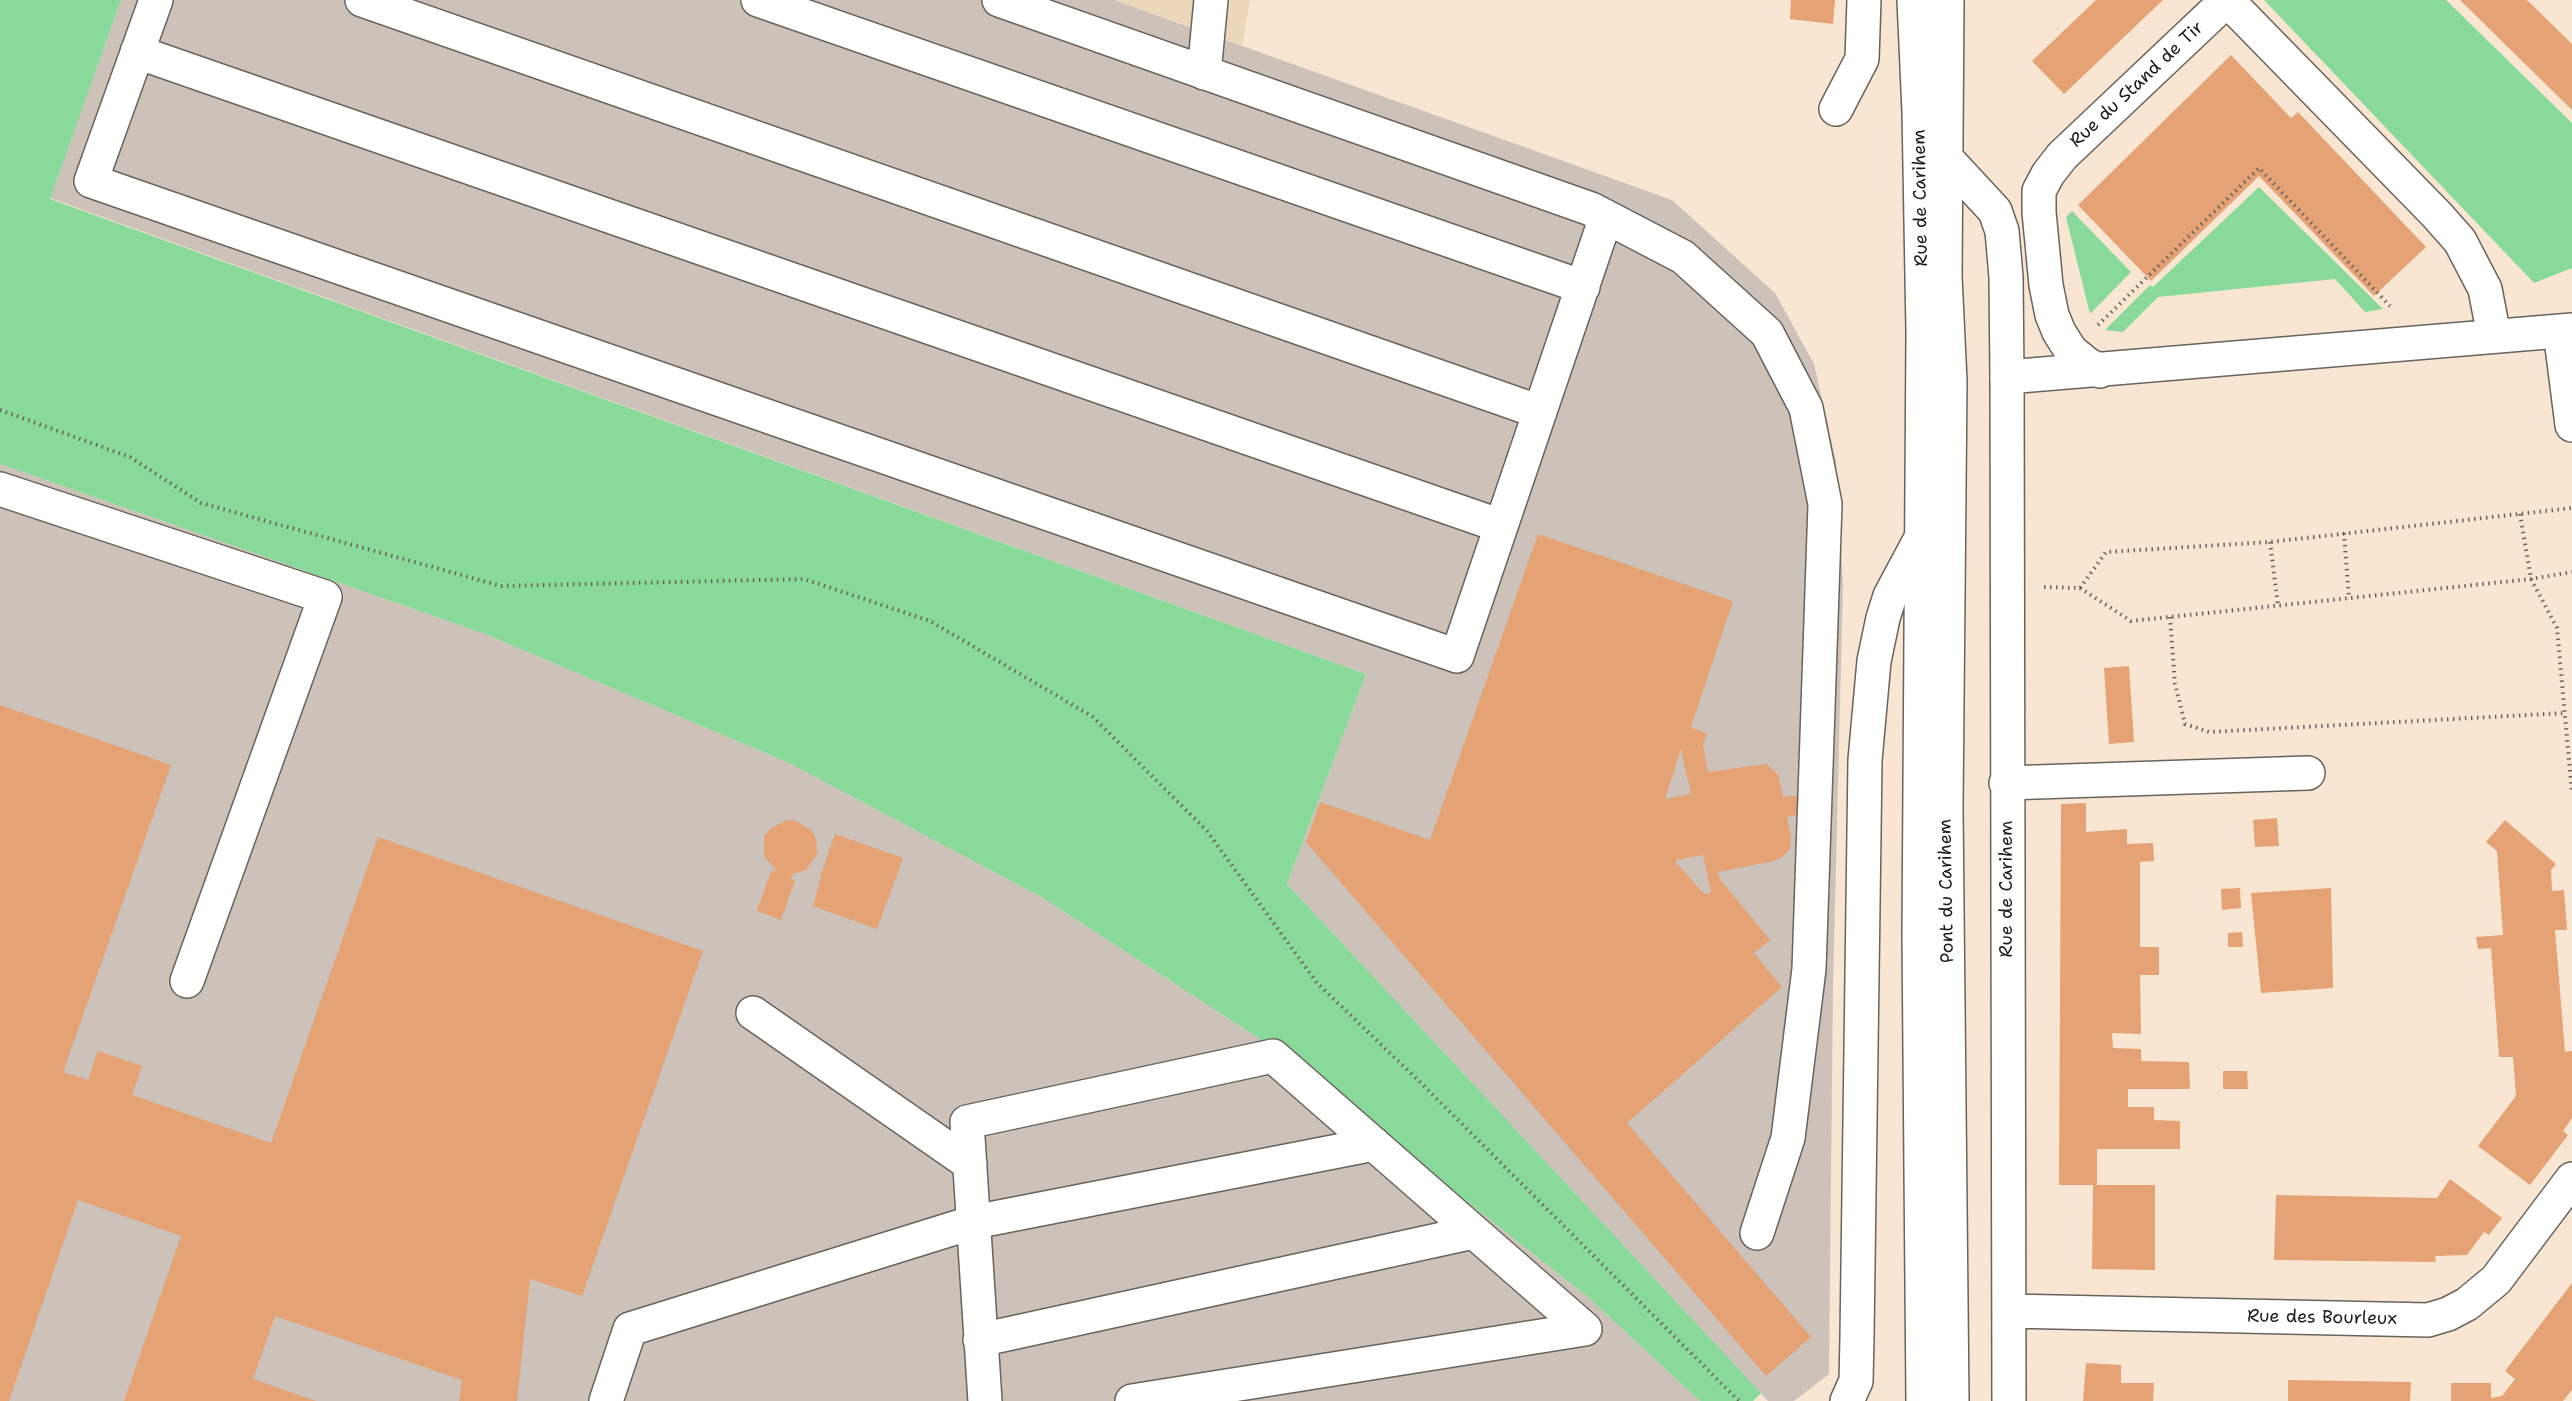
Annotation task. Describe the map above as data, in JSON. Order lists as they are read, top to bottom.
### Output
{
  "streets": {
    "main road": [
      "Rue du Stand de Tir",
      "Rue de Carihem",
      "Pont du Carihem",
      "Rue des Bourleux"
    ]
  },
  "crossings": [
    ["Rue de Carihem", "Pont du Carihem"],
    ["Rue de Carihem", "Rue des Bourleux"]
  ]
}
